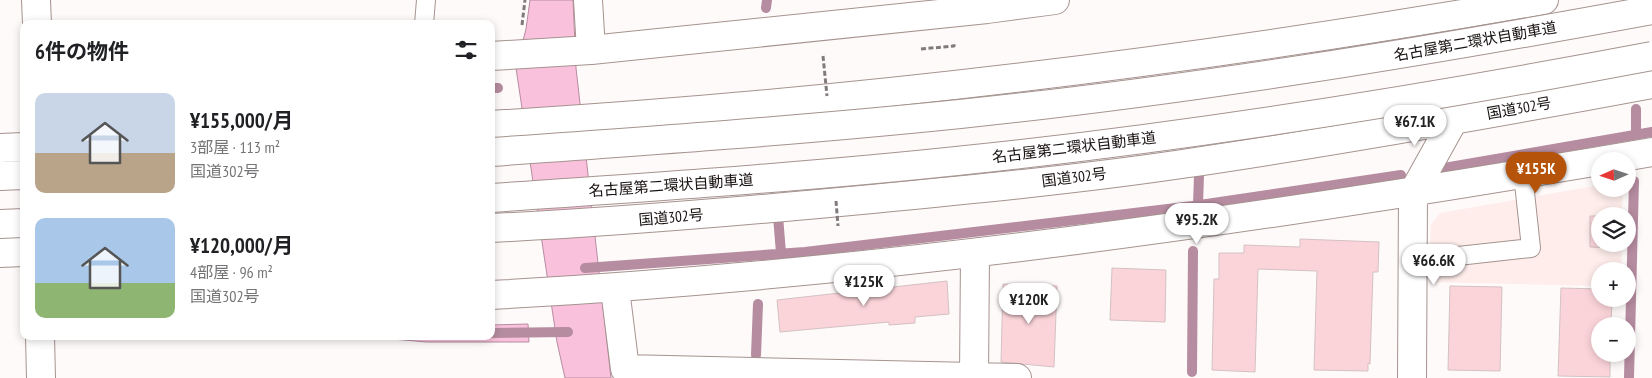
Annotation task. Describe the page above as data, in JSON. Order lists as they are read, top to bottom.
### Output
{
  "streets": {
    "main road": ["名古屋第二環状自動車道", "国道302号"]
  },
  "north": "left",
  "page": {
    "heading": "6件の物件",
    "list": [
      {
        "name": "¥155,000/月",
        "note": "3部屋 · 113 m² · 国道302号"
      },
      {
        "name": "¥120,000/月",
        "note": "4部屋 · 96 m² · 国道302号"
      }
    ],
    "price": [
      "¥67.1K",
      "¥155K",
      "¥95.2K",
      "¥66.6K",
      "¥125K",
      "¥120K"
    ],
    "map_buttons": ["+", "−"]
  }
}
